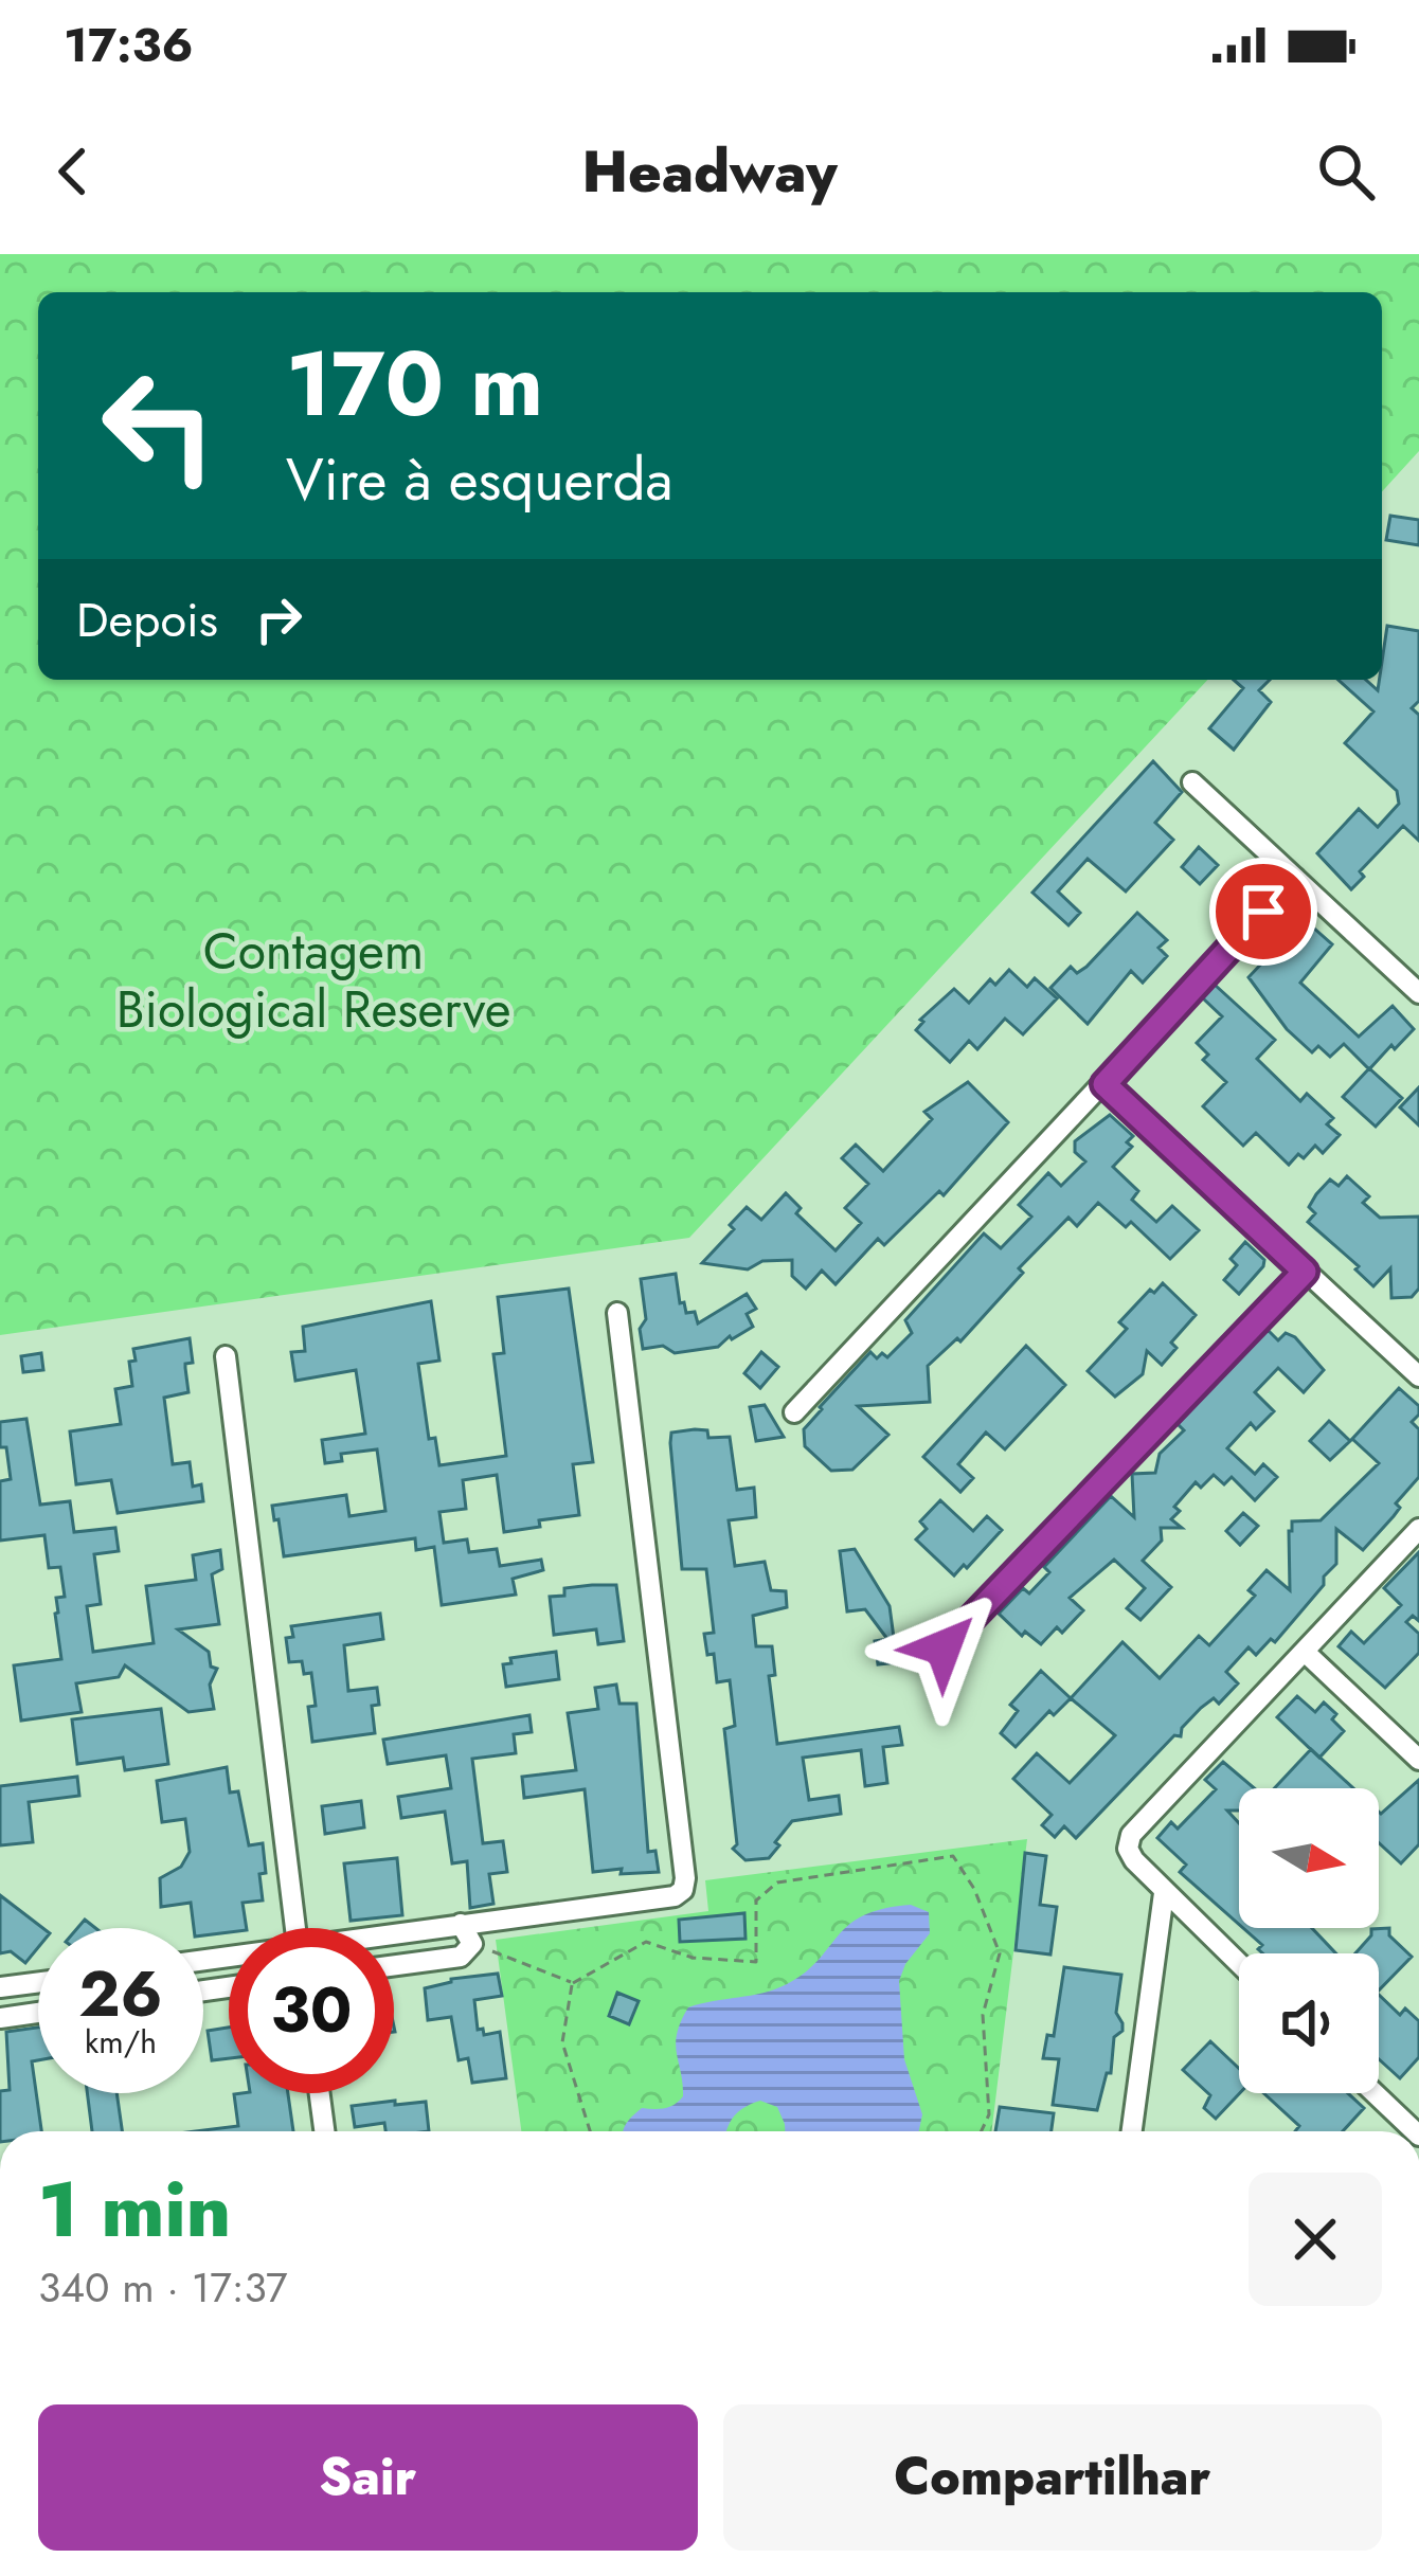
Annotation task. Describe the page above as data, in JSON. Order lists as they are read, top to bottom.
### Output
{
  "parks": ["Contagem Biological Reserve"],
  "north": "right",
  "page": {
    "status": "17:36",
    "header": "Headway",
    "turn": ["170 m", "Vire à esquerda"],
    "then": "Depois",
    "speed": "26 km/h",
    "limit": "30",
    "heading": ["1 min", "340 m · 17:37"],
    "buttons": ["Sair", "Compartilhar"]
  }
}
